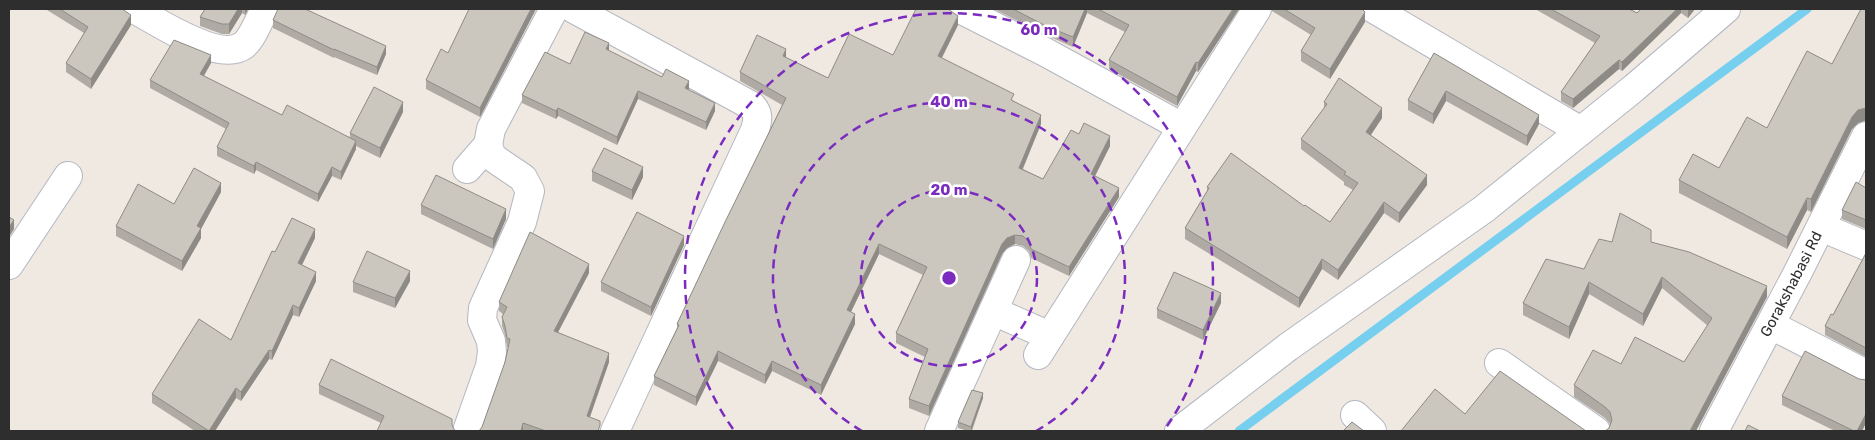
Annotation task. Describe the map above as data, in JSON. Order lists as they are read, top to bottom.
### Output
{
  "streets": {
    "street": ["Gorakshabasi Rd"]
  },
  "rings": ["60 m", "40 m", "20 m"]
}
